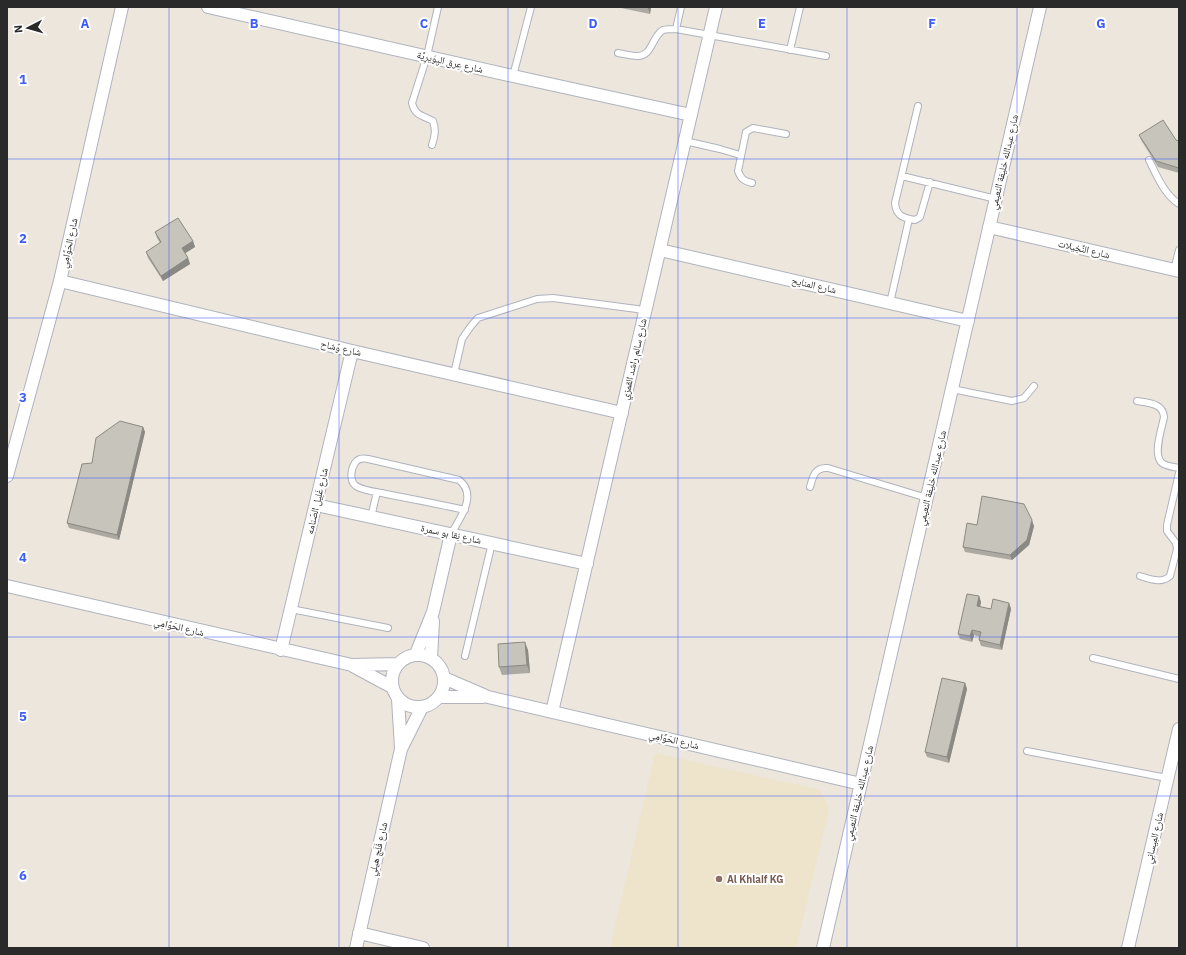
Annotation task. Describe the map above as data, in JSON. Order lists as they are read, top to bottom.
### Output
{
  "streets": {
    "street": [
      "شارع عِرق اليِوَيرِيَّة",
      "شارع عبدالله خليفة النعيمي",
      "شارع الحَوَّامِي",
      "شارع النِّخِيلات",
      "شارع المنايح",
      "شارع وُشاح",
      "شارع سالم راشد القمزي",
      "شارع غَلِيل الصّنامه",
      "شارع نِقا بو سمرة",
      "شارع المِيسانِي",
      "شارع فَلَج هيلي"
    ]
  },
  "crossings": [
    ["شارع عِرق اليِوَيرِيَّة", "شارع سالم راشد القمزي"],
    ["شارع عبدالله خليفة النعيمي", "شارع الحَوَّامِي"],
    ["شارع عبدالله خليفة النعيمي", "شارع النِّخِيلات"],
    ["شارع عبدالله خليفة النعيمي", "شارع المنايح"],
    ["شارع الحَوَّامِي", "شارع وُشاح"],
    ["شارع الحَوَّامِي", "شارع سالم راشد القمزي"],
    ["شارع الحَوَّامِي", "شارع غَلِيل الصّنامه"],
    ["شارع الحَوَّامِي", "شارع فَلَج هيلي"],
    ["شارع المنايح", "شارع سالم راشد القمزي"],
    ["شارع وُشاح", "شارع سالم راشد القمزي"],
    ["شارع وُشاح", "شارع غَلِيل الصّنامه"],
    ["شارع سالم راشد القمزي", "شارع نِقا بو سمرة"],
    ["شارع غَلِيل الصّنامه", "شارع نِقا بو سمرة"]
  ],
  "places": ["Al Khlaif KG"],
  "north": "left",
  "grid": {
    "columns": [
      "A",
      "B",
      "C",
      "D",
      "E",
      "F",
      "G"
    ],
    "rows": [
      "1",
      "2",
      "3",
      "4",
      "5",
      "6"
    ]
  }
}
